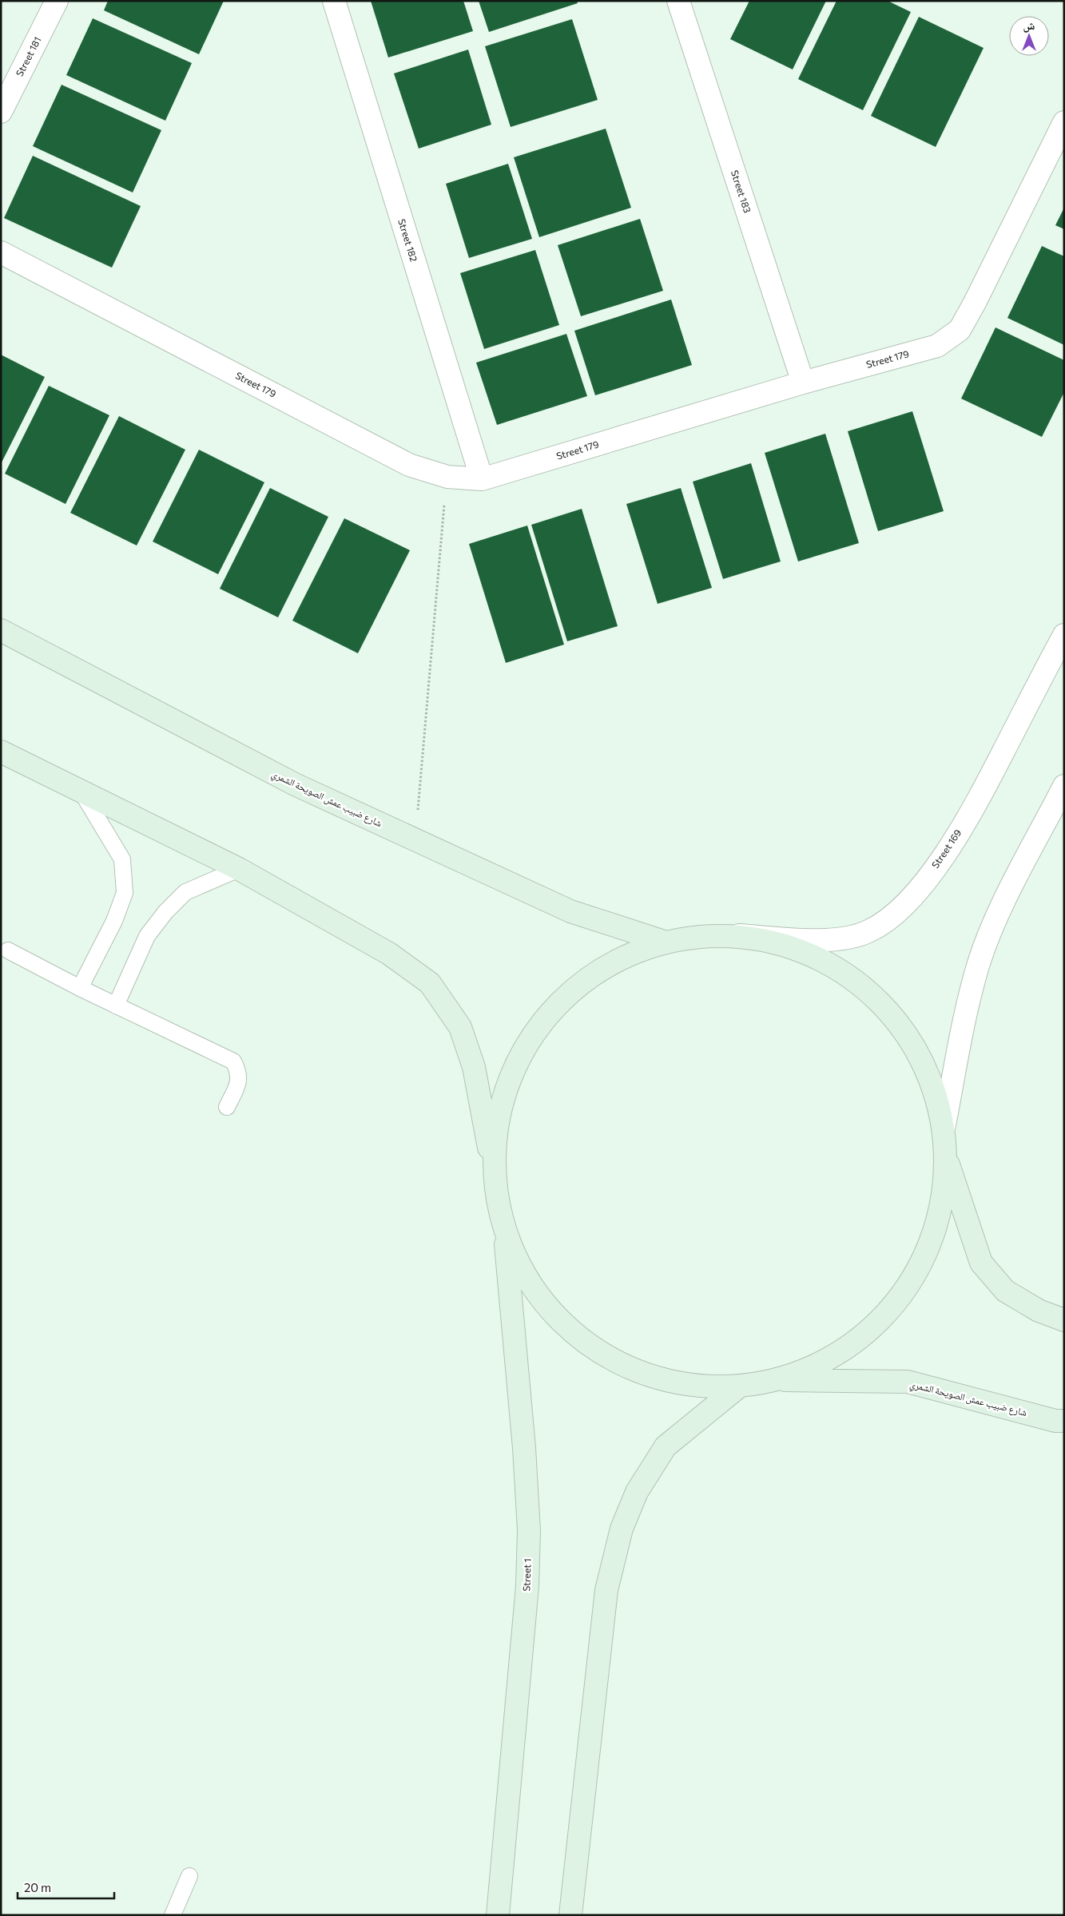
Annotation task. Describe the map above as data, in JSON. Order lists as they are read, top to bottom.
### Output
{
  "streets": {
    "street": [
      "Street 181",
      "Street 183",
      "Street 182",
      "Street 179",
      "شارع ضبيب عمش الصويحة الشمري",
      "Street 169",
      "Street 1"
    ]
  },
  "crossings": [
    ["Street 183", "Street 179"],
    ["Street 182", "Street 179"]
  ],
  "scale_bar": "20 m",
  "north": "top"
}
